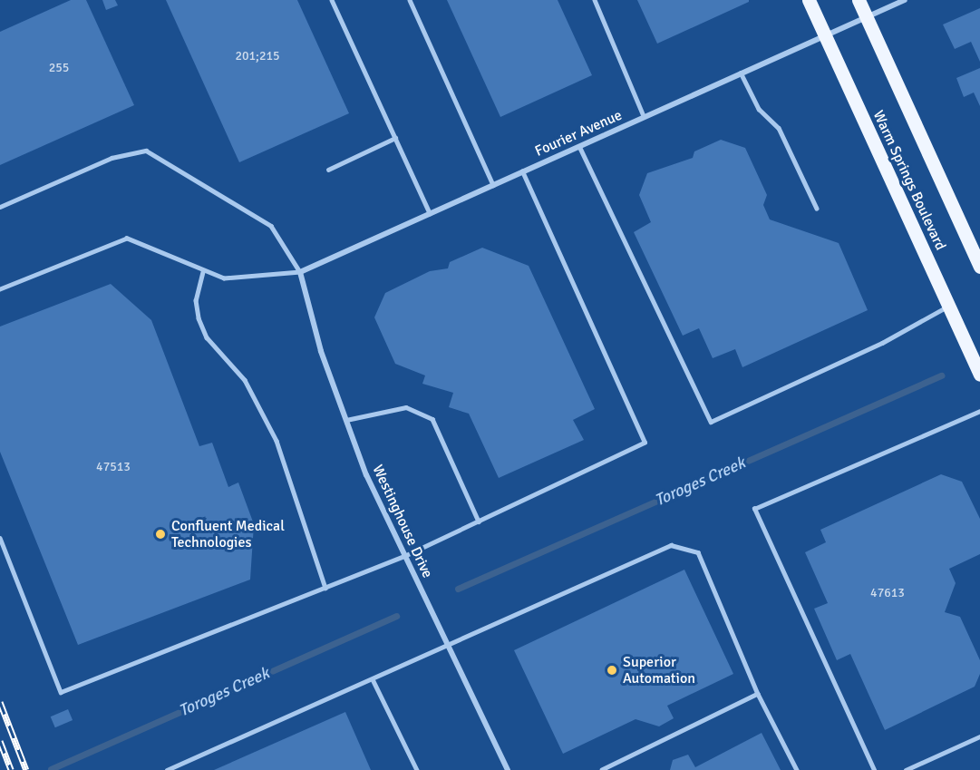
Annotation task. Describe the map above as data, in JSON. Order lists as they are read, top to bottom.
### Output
{
  "streets": {
    "main road": ["Warm Springs Boulevard"],
    "street": ["Fourier Avenue", "Westinghouse Drive"]
  },
  "crossings": [
    ["Fourier Avenue", "Warm Springs Boulevard"],
    ["Fourier Avenue", "Westinghouse Drive"]
  ],
  "water": ["Toroges Creek"],
  "places": ["Confluent Medical Technologies", "Superior Automation"],
  "house_numbers": [
    "201;215",
    "255",
    "47513",
    "47613"
  ]
}
